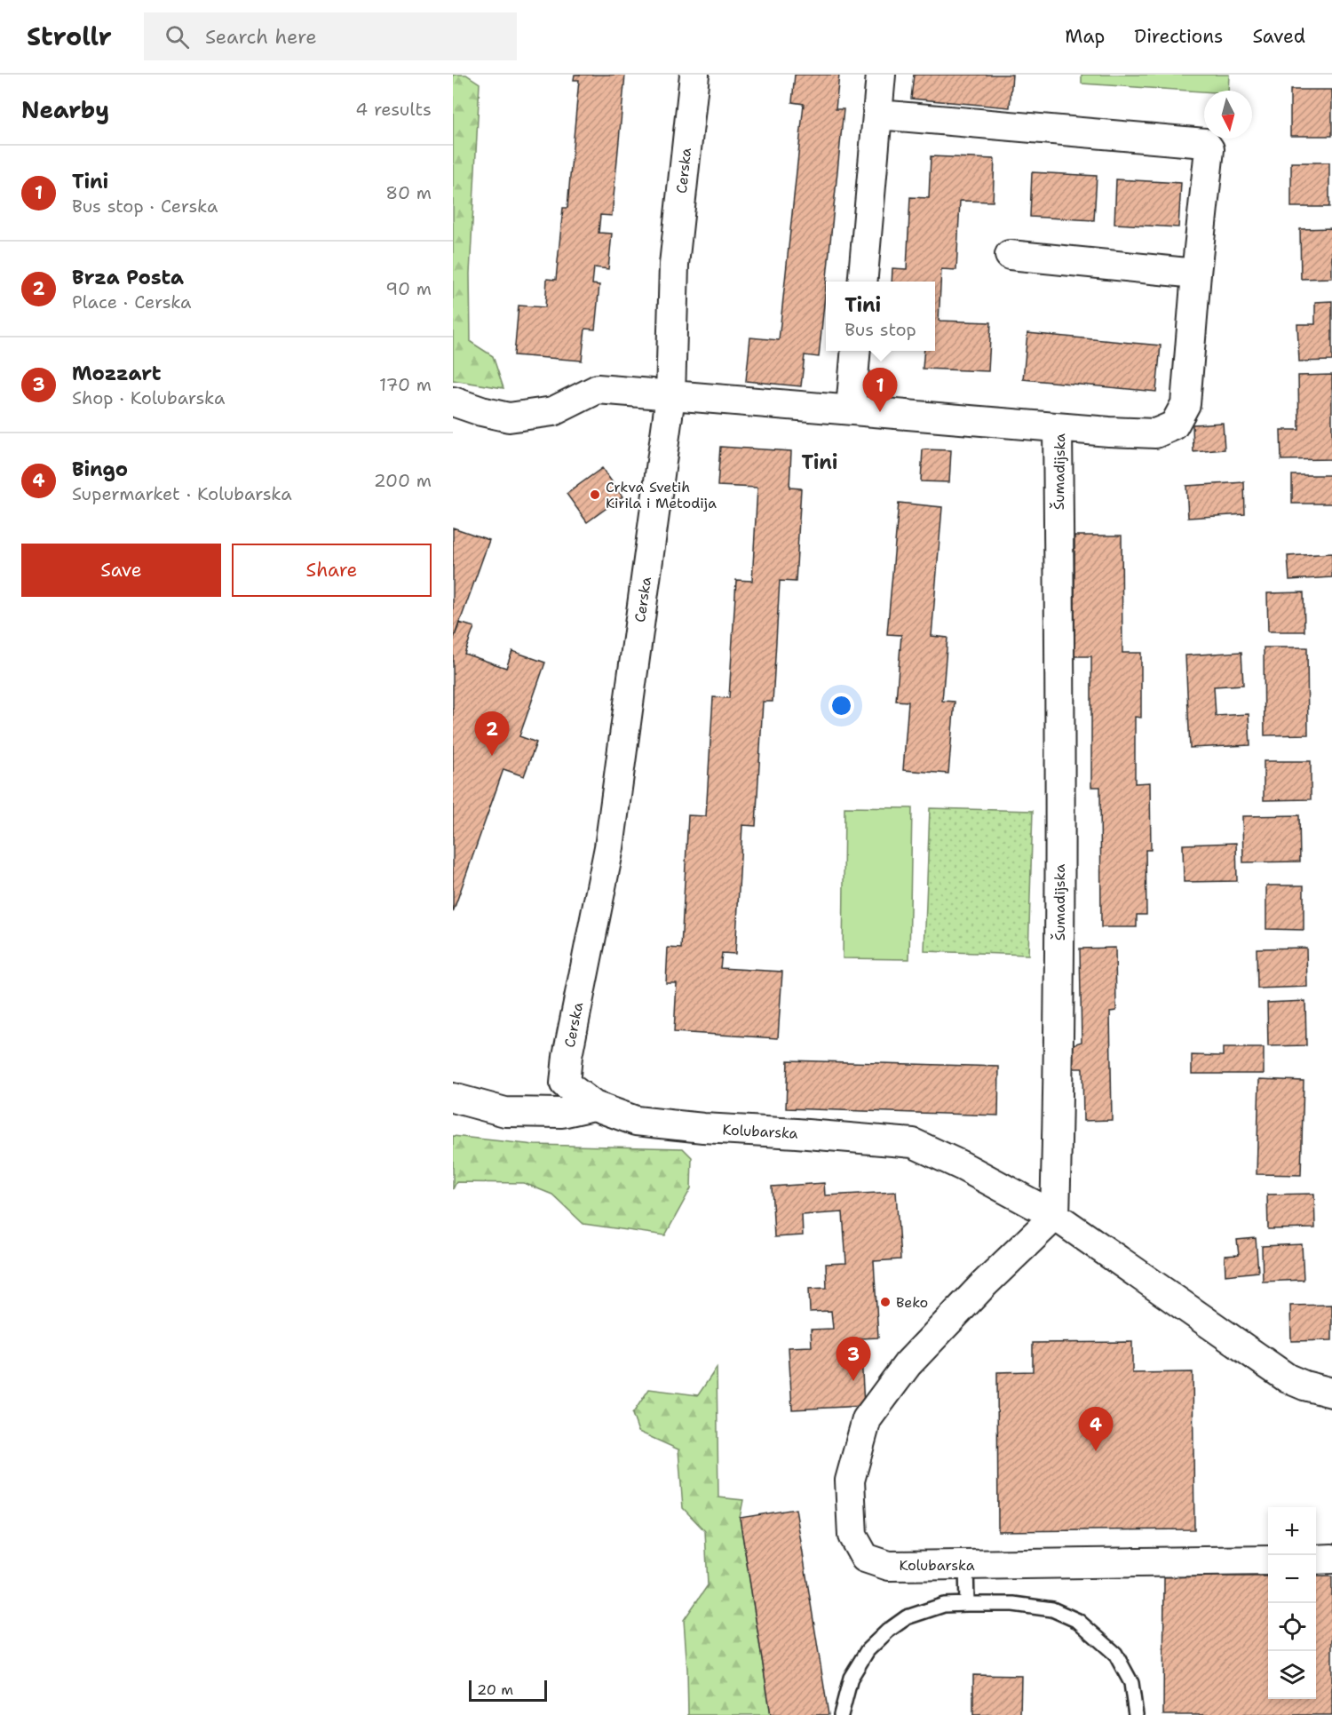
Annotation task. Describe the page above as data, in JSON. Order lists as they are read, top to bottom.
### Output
{
  "streets": {
    "street": ["Cerska", "Šumadijska", "Kolubarska"]
  },
  "crossings": [
    ["Cerska", "Kolubarska"],
    ["Šumadijska", "Kolubarska"]
  ],
  "districts": ["Tini"],
  "places": ["Crkva Svetih Kirila i Metodija", "Beko"],
  "scale_bar": "20 m",
  "north": "bottom",
  "page": {
    "header": "Strollr",
    "search": "Search here",
    "nav": ["Map", "Directions", "Saved"],
    "heading": ["Nearby", "4 results"],
    "list": [
      {
        "mark": "1",
        "name": "Tini",
        "note": "Bus stop · Cerska",
        "value": "80 m"
      },
      {
        "mark": "2",
        "name": "Brza Posta",
        "note": "Place · Cerska",
        "value": "90 m"
      },
      {
        "mark": "3",
        "name": "Mozzart",
        "note": "Shop · Kolubarska",
        "value": "170 m"
      },
      {
        "mark": "4",
        "name": "Bingo",
        "note": "Supermarket · Kolubarska",
        "value": "200 m"
      }
    ],
    "popup": ["Tini", "Bus stop"],
    "pins": [
      "1",
      "2",
      "3",
      "4"
    ],
    "buttons": ["Save", "Share"],
    "map_buttons": ["+", "−"],
    "scale": "20 m"
  }
}
